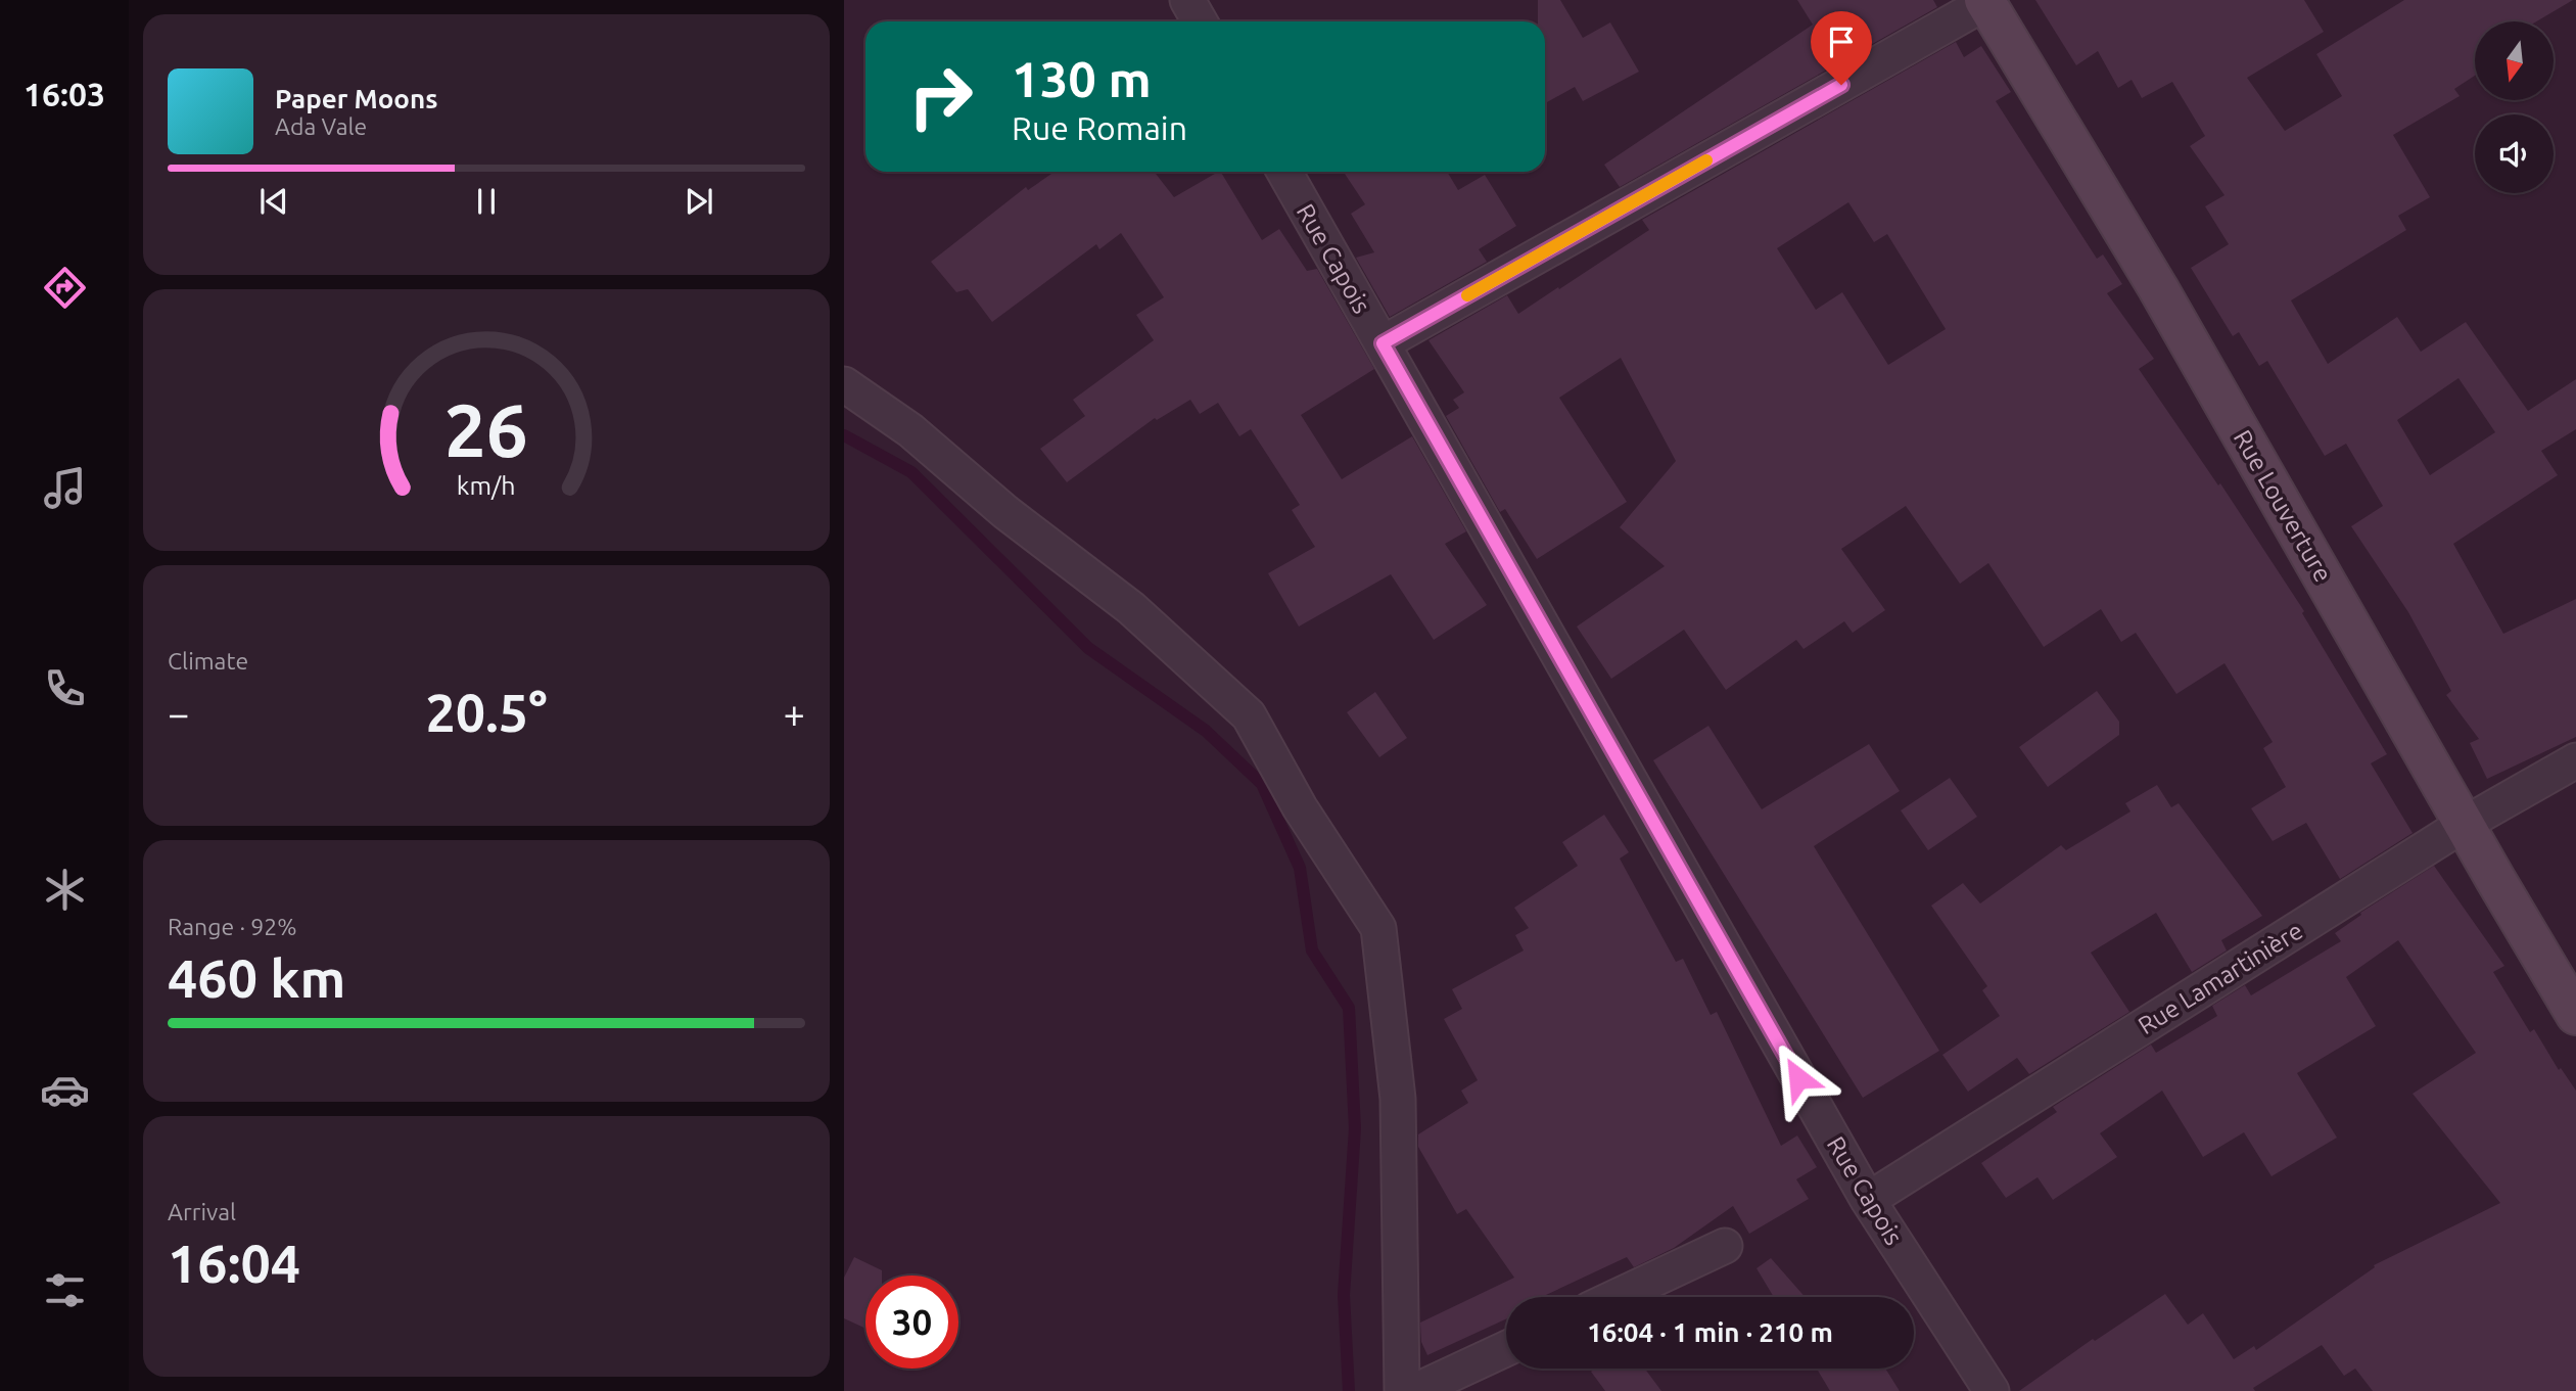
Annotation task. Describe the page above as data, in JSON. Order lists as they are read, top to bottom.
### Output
{
  "streets": {
    "main road": ["Rue Louverture"],
    "street": ["Rue Capois", "Rue Lamartinière"]
  },
  "crossings": [
    ["Rue Capois", "Rue Lamartinière"],
    ["Rue Louverture", "Rue Lamartinière"]
  ],
  "north": "bottom",
  "page": {
    "tabs": "16:03",
    "turn": ["130 m", "Rue Romain"],
    "song": ["Paper Moons", "Ada Vale"],
    "tile": [
      "Climate",
      ["Range · 92%", "460 km"],
      ["Arrival", "16:04"]
    ],
    "heat": ["−", "20.5°", "+"],
    "limit": "30",
    "trip": "16:04 · 1 min · 210 m",
    "gauge": ["26", "km/h"]
  }
}
